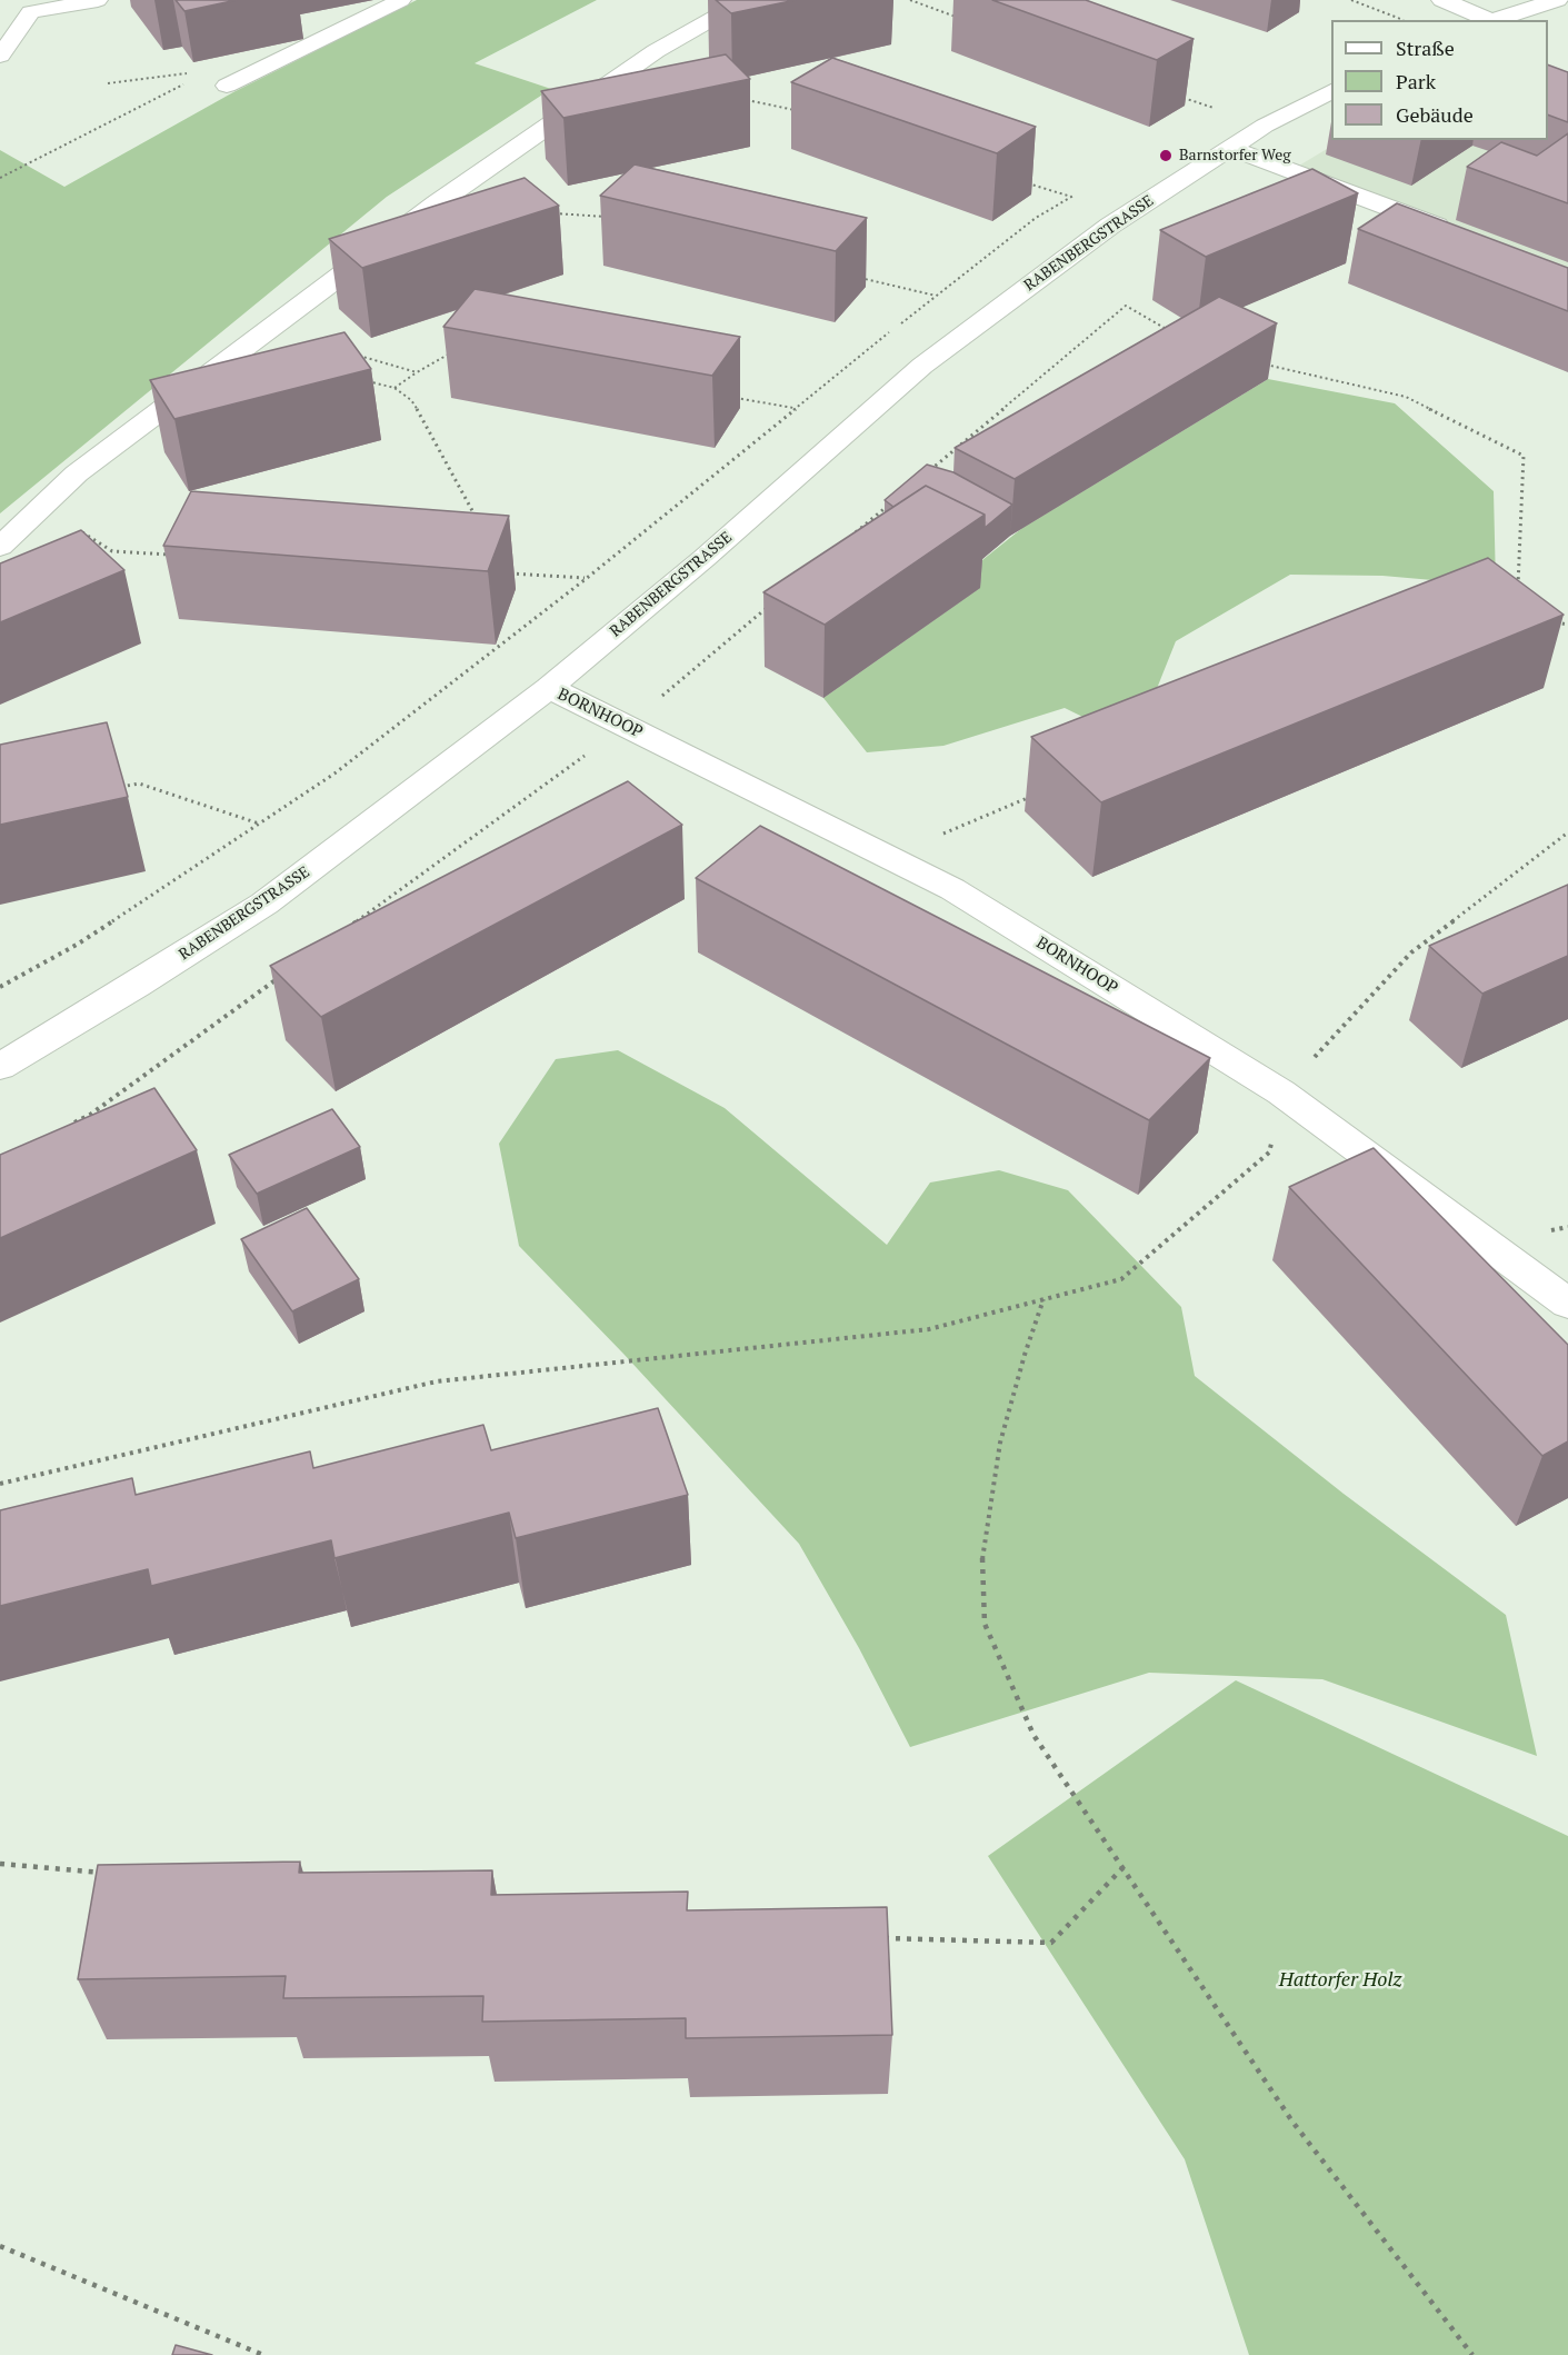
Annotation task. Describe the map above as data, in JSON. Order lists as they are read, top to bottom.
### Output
{
  "streets": {
    "street": ["RABENBERGSTRASSE", "BORNHOOP"]
  },
  "crossings": [
    ["RABENBERGSTRASSE", "BORNHOOP"]
  ],
  "parks": ["Hattorfer Holz"],
  "places": ["Barnstorfer Weg"],
  "legend": ["Straße", "Park", "Gebäude"]
}
